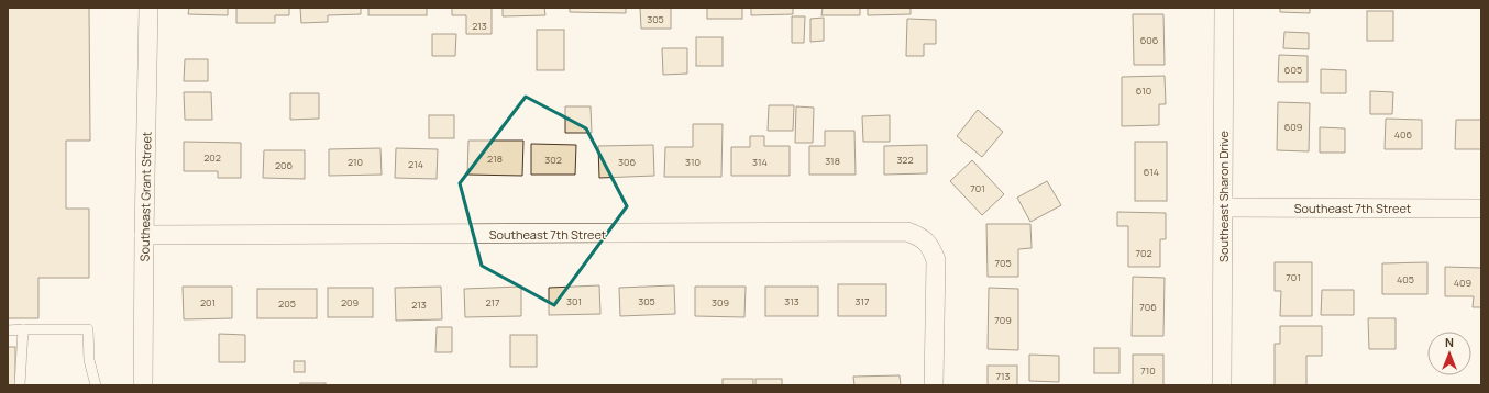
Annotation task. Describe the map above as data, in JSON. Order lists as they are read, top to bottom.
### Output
{
  "streets": {
    "street": ["Southeast Grant Street", "Southeast Sharon Drive", "Southeast 7th Street"]
  },
  "crossings": [
    ["Southeast Grant Street", "Southeast 7th Street"],
    ["Southeast Sharon Drive", "Southeast 7th Street"]
  ],
  "house_numbers": [
    "305",
    "213",
    "606",
    "605",
    "610",
    "609",
    "406",
    "202",
    "218",
    "302",
    "322",
    "318",
    "210",
    "306",
    "310",
    "314",
    "214",
    "206",
    "614",
    "701",
    "702",
    "705",
    "701",
    "405",
    "409",
    "301",
    "305",
    "313",
    "317",
    "201",
    "209",
    "217",
    "309",
    "205",
    "213",
    "706",
    "709",
    "710",
    "713"
  ],
  "north": "top"
}
